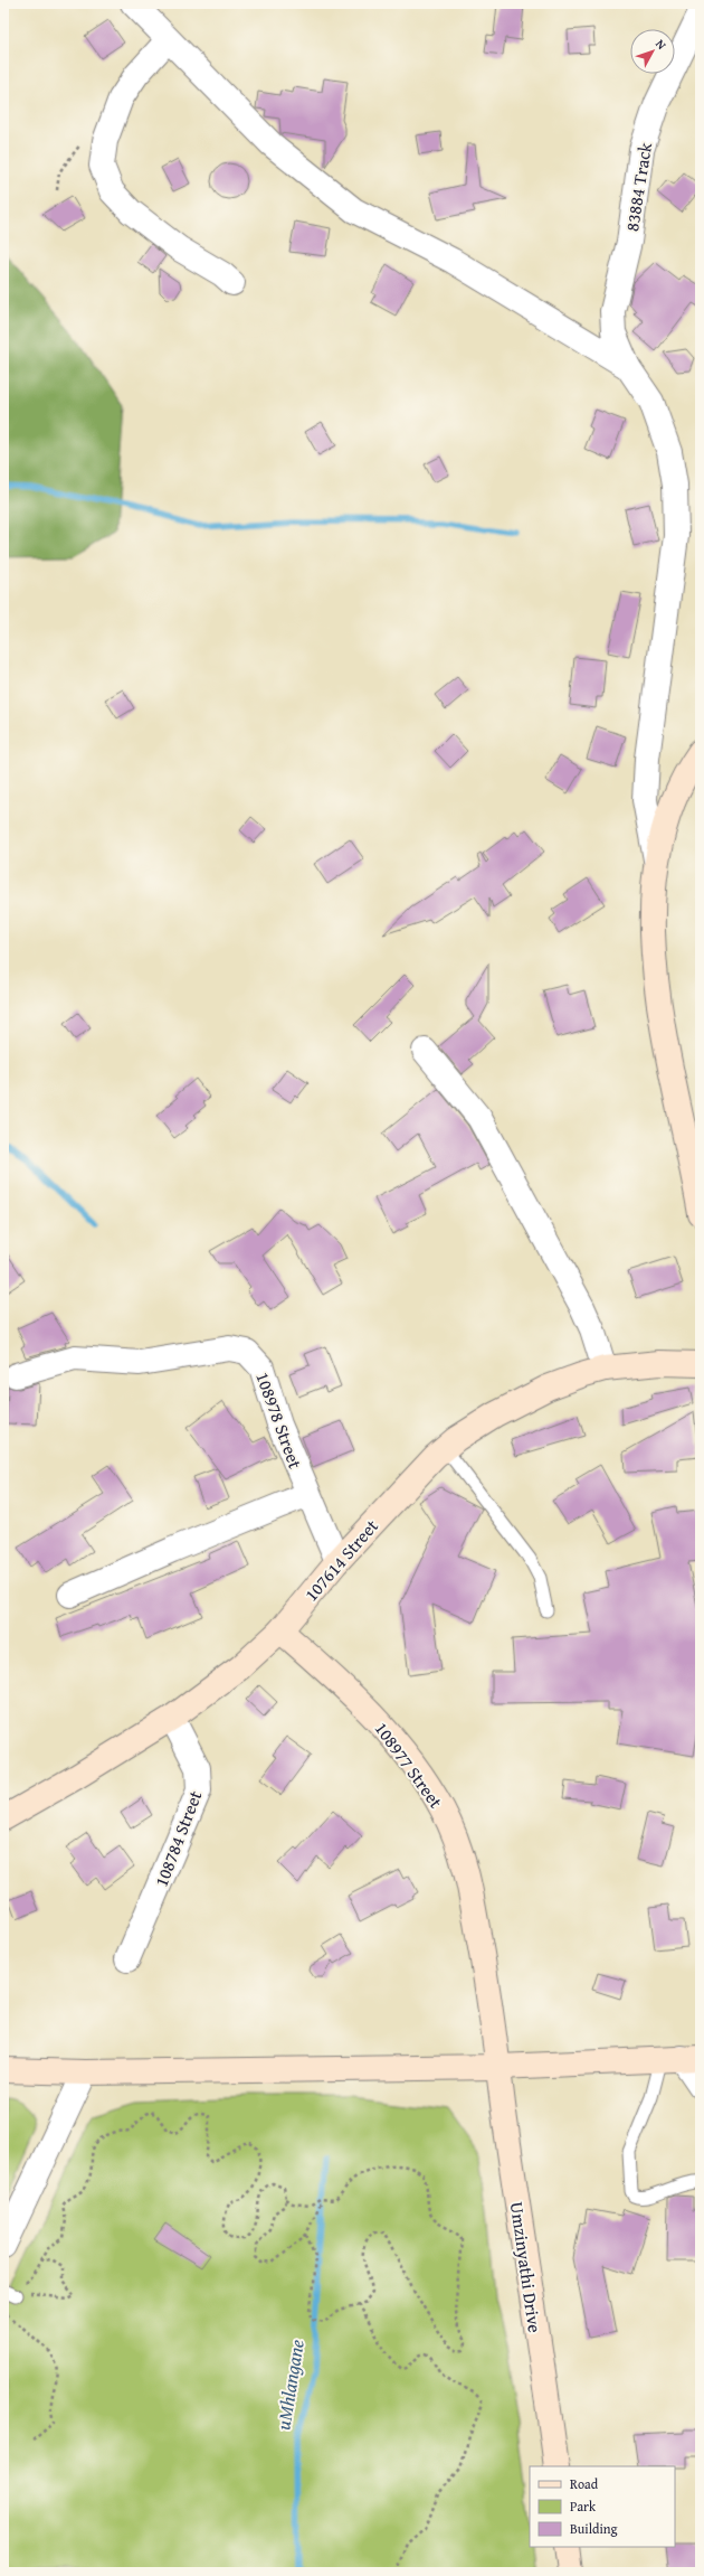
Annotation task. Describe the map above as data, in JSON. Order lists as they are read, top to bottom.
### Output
{
  "streets": {
    "street": [
      "83884 Track",
      "108978 Street",
      "107614 Street",
      "108977 Street",
      "108784 Street",
      "Umzinyathi Drive"
    ]
  },
  "crossings": [
    ["108978 Street", "107614 Street"],
    ["107614 Street", "108977 Street"],
    ["107614 Street", "108784 Street"],
    ["108977 Street", "Umzinyathi Drive"]
  ],
  "water": ["uMhlangane"],
  "legend": ["Road", "Park", "Building"],
  "north": "top right"
}
